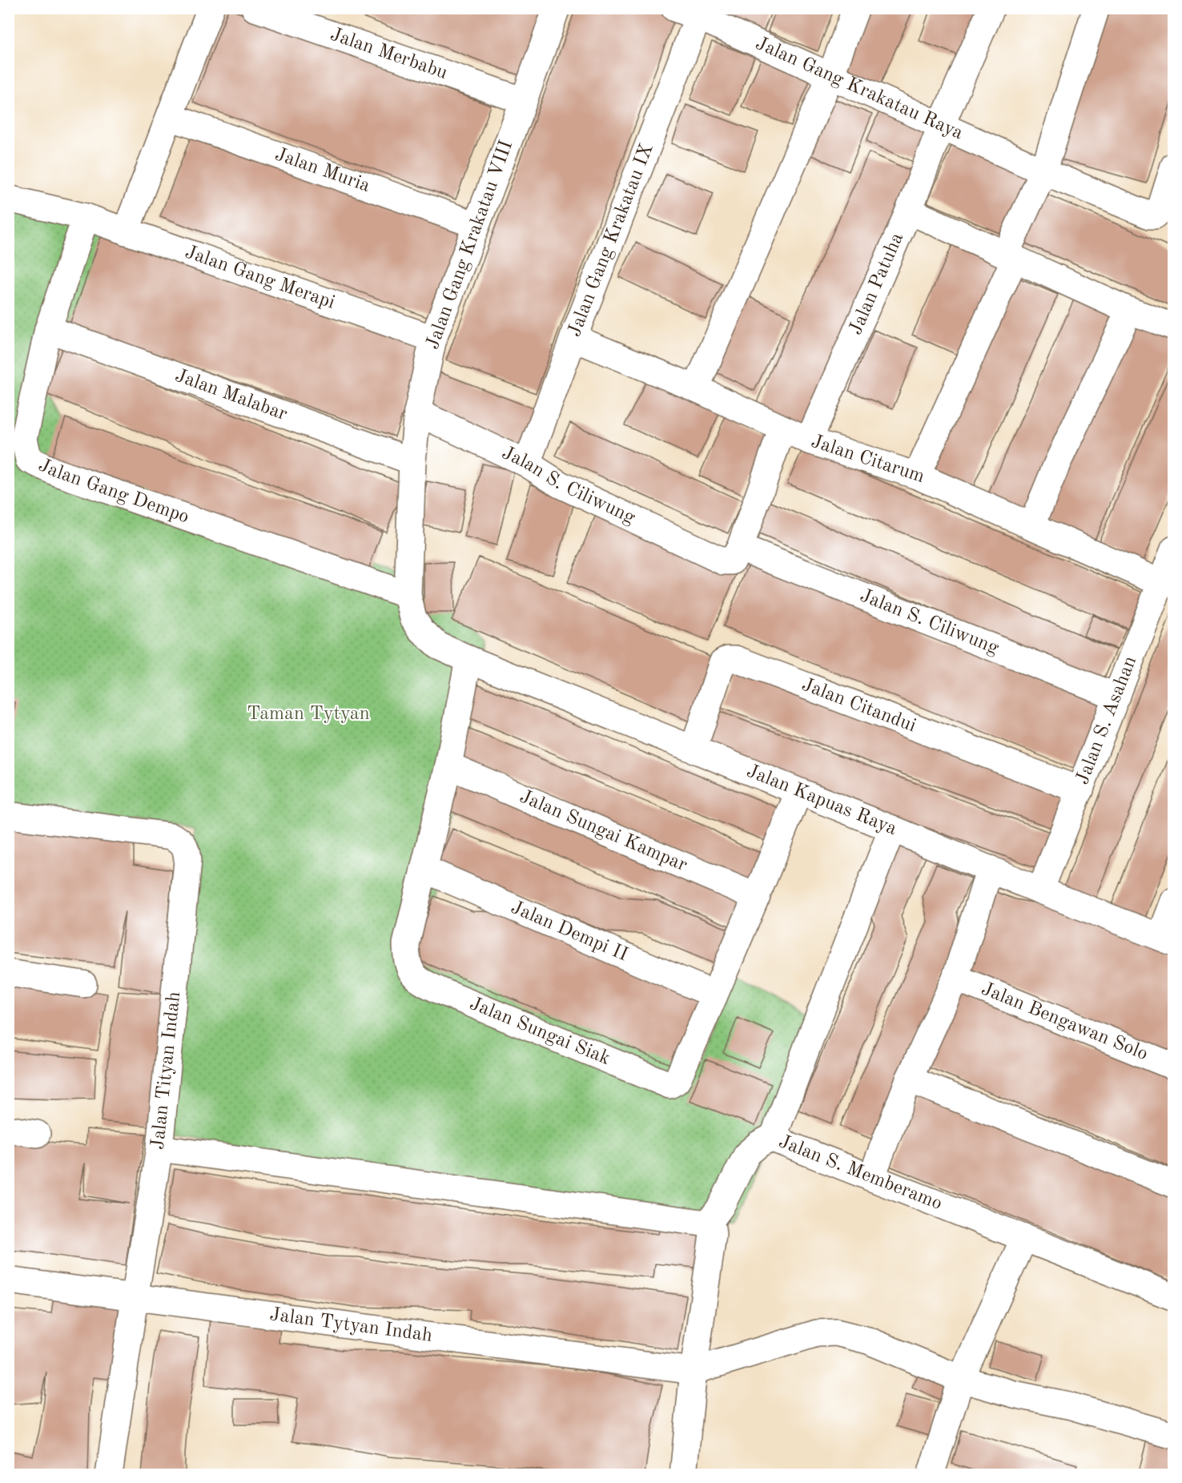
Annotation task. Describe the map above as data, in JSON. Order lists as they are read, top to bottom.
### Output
{
  "streets": {
    "street": [
      "Jalan Merbabu",
      "Jalan Gang Krakatau Raya",
      "Jalan Muria",
      "Jalan Gang Krakatau IX",
      "Jalan Gang Krakatau VIII",
      "Jalan Gang Merapi",
      "Jalan Patuha",
      "Jalan Malabar",
      "Jalan Citarum",
      "Jalan S. Ciliwung",
      "Jalan Gang Dempo",
      "Jalan Citandui",
      "Jalan S. Asahan",
      "Jalan Kapuas Raya",
      "Jalan Sungai Kampar",
      "Jalan Dempi II",
      "Jalan Bengawan Solo",
      "Jalan Sungai Siak",
      "Jalan Tityan Indah",
      "Jalan S. Memberamo",
      "Jalan Tytyan Indah"
    ]
  },
  "crossings": [
    ["Jalan Merbabu", "Jalan Gang Krakatau VIII"],
    ["Jalan Gang Krakatau Raya", "Jalan Gang Krakatau IX"],
    ["Jalan Gang Krakatau Raya", "Jalan Patuha"],
    ["Jalan Muria", "Jalan Gang Krakatau VIII"],
    ["Jalan Gang Krakatau IX", "Jalan Citarum"],
    ["Jalan Gang Krakatau IX", "Jalan S. Ciliwung"],
    ["Jalan Gang Krakatau VIII", "Jalan Gang Merapi"],
    ["Jalan Gang Krakatau VIII", "Jalan Malabar"],
    ["Jalan Gang Krakatau VIII", "Jalan S. Ciliwung"],
    ["Jalan Gang Krakatau VIII", "Jalan Gang Dempo"],
    ["Jalan Gang Krakatau VIII", "Jalan Kapuas Raya"],
    ["Jalan Gang Krakatau VIII", "Jalan Sungai Siak"],
    ["Jalan Gang Merapi", "Jalan Gang Dempo"],
    ["Jalan Patuha", "Jalan Citarum"],
    ["Jalan Malabar", "Jalan Gang Dempo"],
    ["Jalan Citarum", "Jalan S. Asahan"],
    ["Jalan S. Ciliwung", "Jalan S. Asahan"],
    ["Jalan Citandui", "Jalan S. Asahan"],
    ["Jalan Citandui", "Jalan Kapuas Raya"],
    ["Jalan S. Asahan", "Jalan Kapuas Raya"],
    ["Jalan Kapuas Raya", "Jalan Sungai Siak"],
    ["Jalan Kapuas Raya", "Jalan S. Memberamo"],
    ["Jalan Sungai Kampar", "Jalan Sungai Siak"],
    ["Jalan Dempi II", "Jalan Sungai Siak"],
    ["Jalan Tityan Indah", "Jalan Tytyan Indah"]
  ],
  "parks": ["Taman Tytyan"]
}
